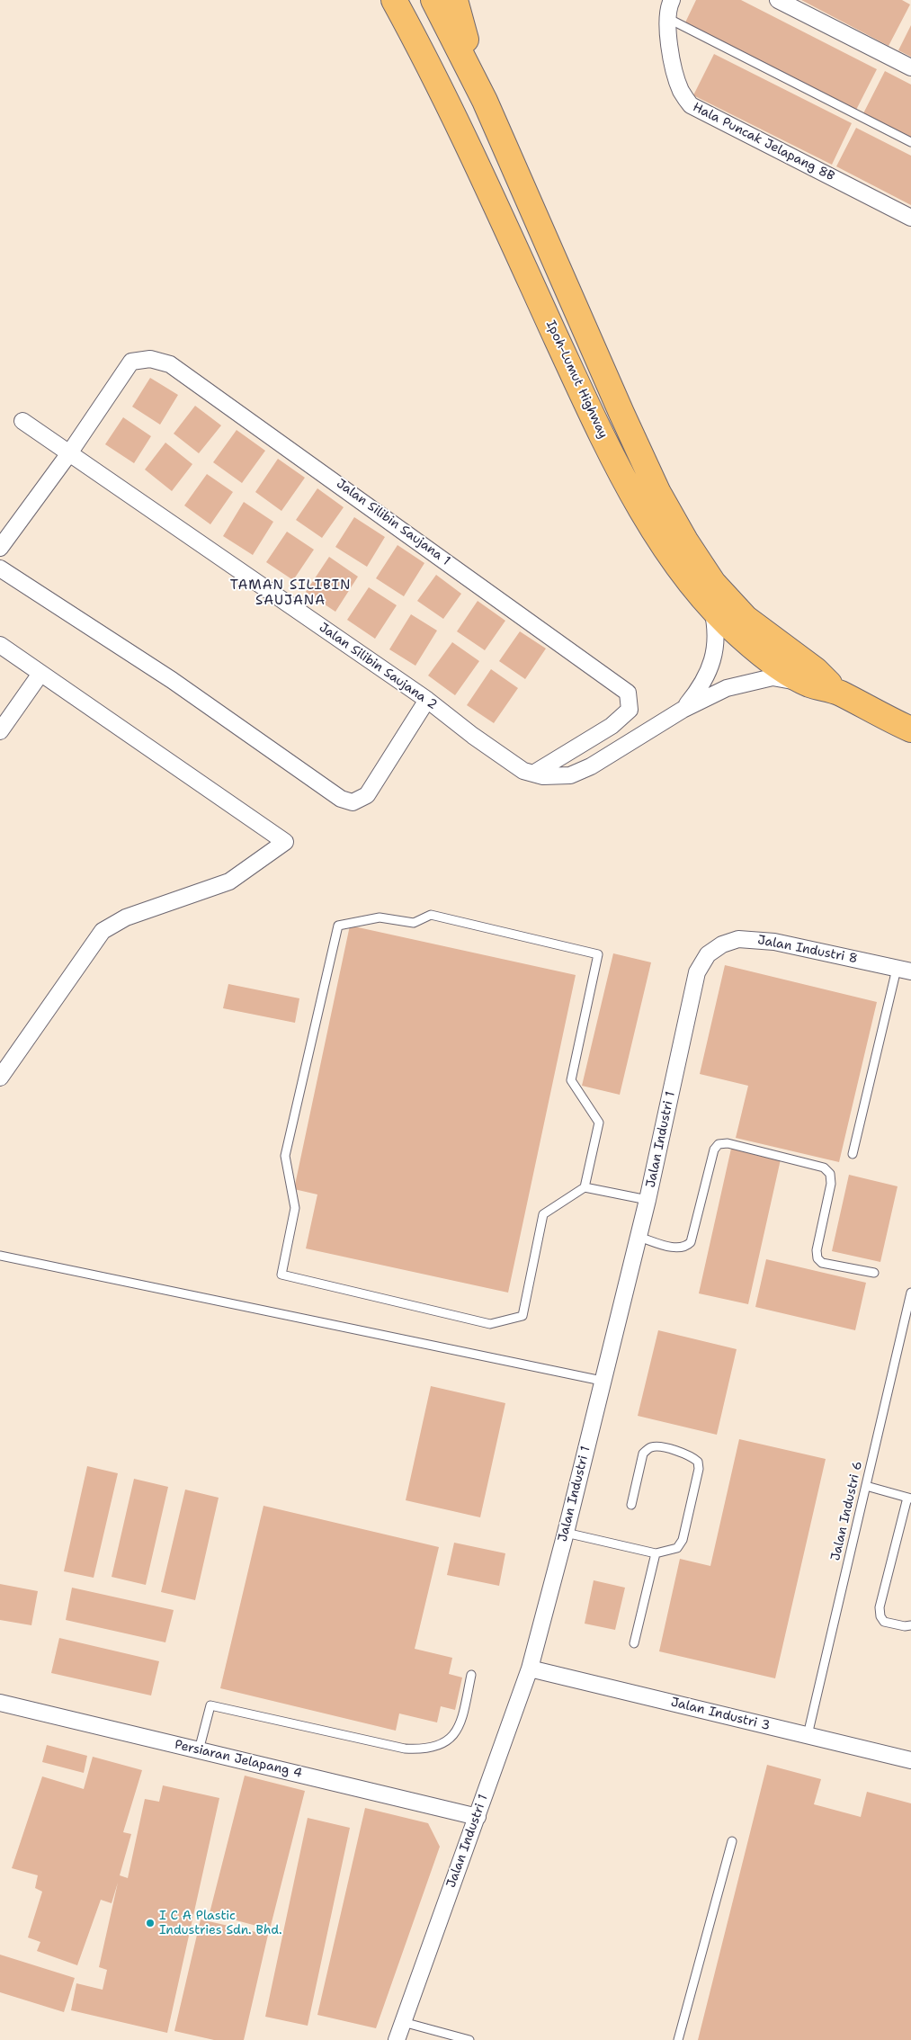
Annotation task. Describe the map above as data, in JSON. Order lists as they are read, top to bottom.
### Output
{
  "streets": {
    "highway": ["Ipoh-Lumut Highway"],
    "street": [
      "Hala Puncak Jelapang 8B",
      "Jalan Silibin Saujana 1",
      "Jalan Silibin Saujana 2",
      "Jalan Industri 8",
      "Jalan Industri 1",
      "Jalan Industri 3",
      "Persiaran Jelapang 4"
    ],
    "lane": ["Jalan Industri 6"]
  },
  "crossings": [
    ["Jalan Silibin Saujana 1", "Jalan Silibin Saujana 2"],
    ["Jalan Industri 8", "Jalan Industri 1"],
    ["Jalan Industri 1", "Jalan Industri 3"],
    ["Jalan Industri 1", "Persiaran Jelapang 4"],
    ["Jalan Industri 6", "Jalan Industri 3"]
  ],
  "districts": ["TAMAN SILIBIN SAUJANA"],
  "places": ["I C A Plastic Industries Sdn. Bhd."]
}
